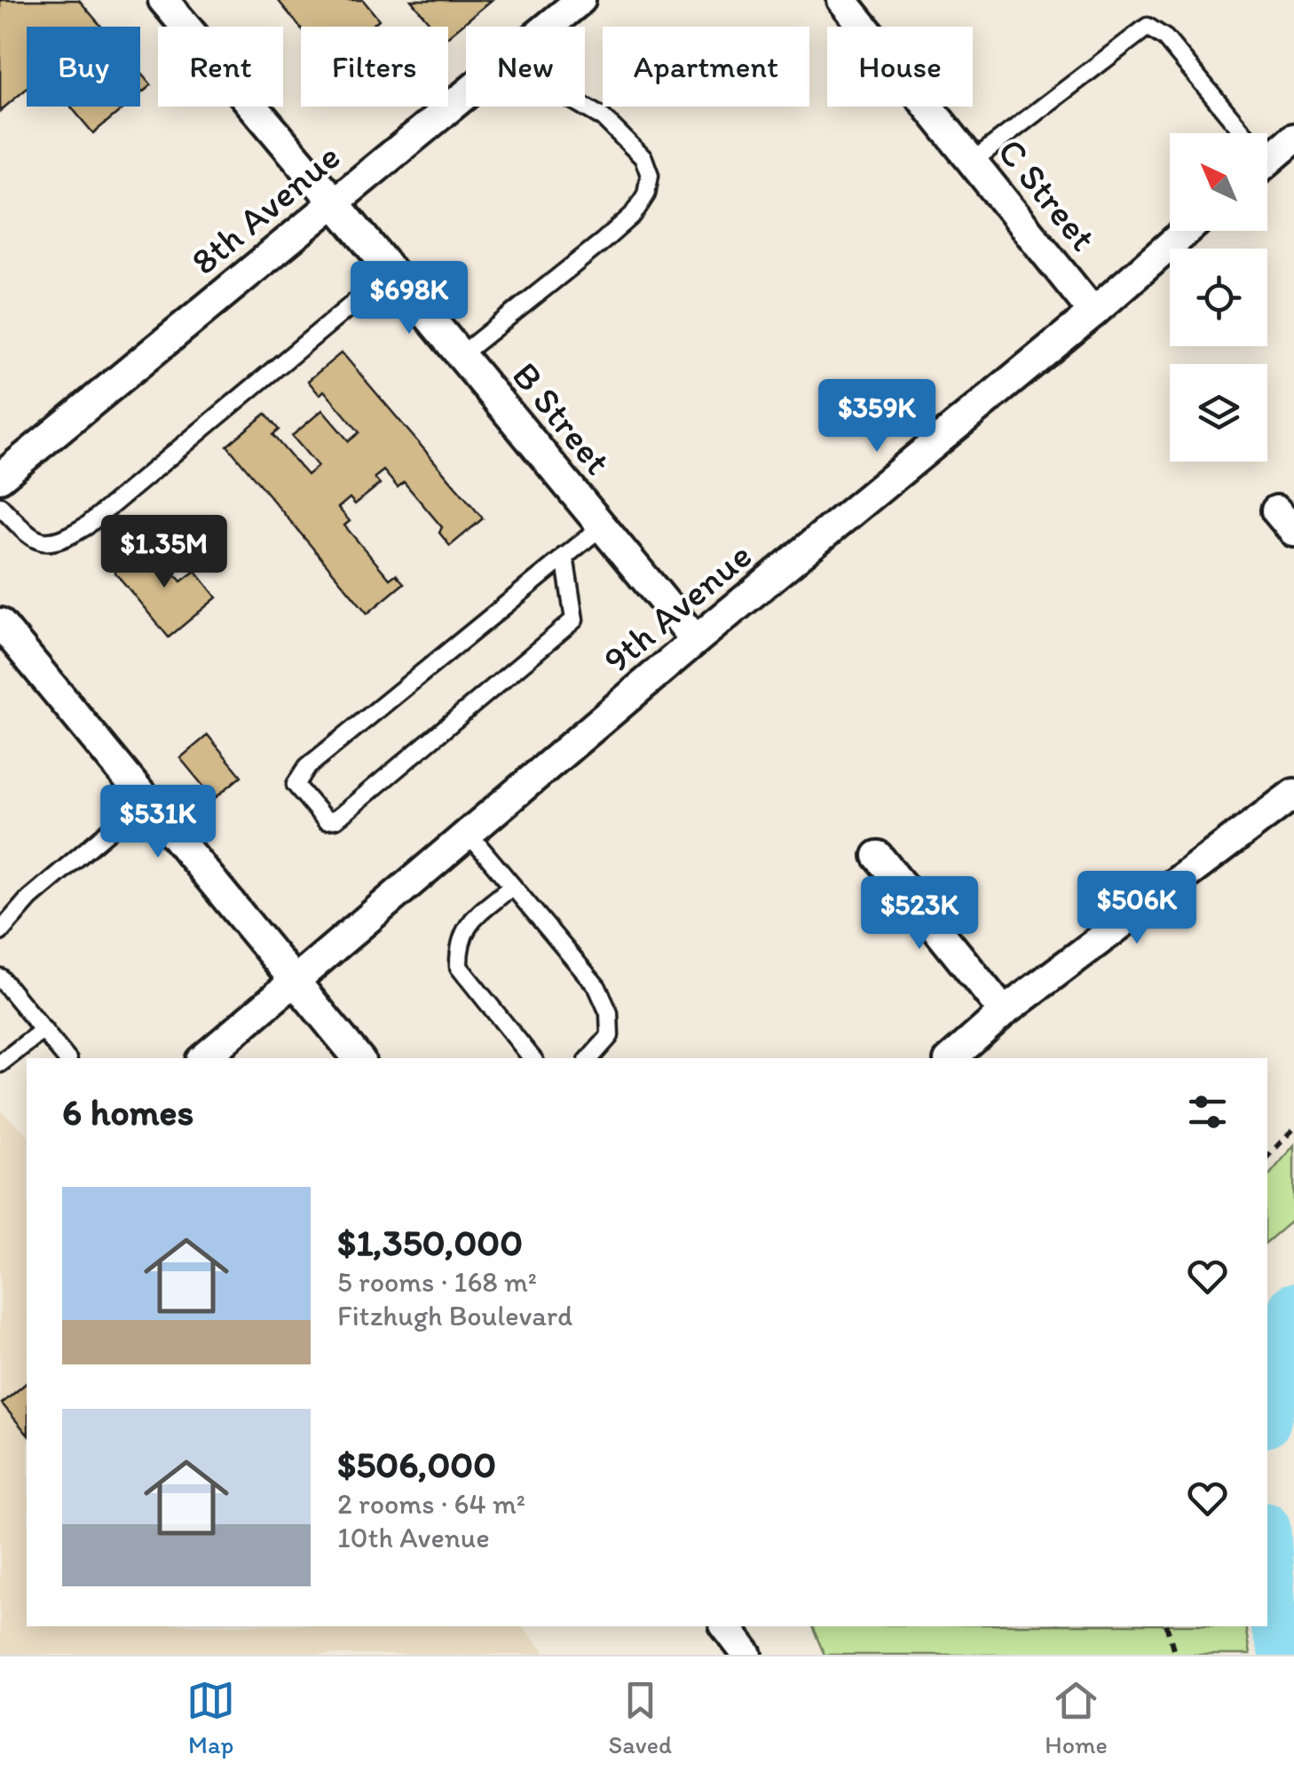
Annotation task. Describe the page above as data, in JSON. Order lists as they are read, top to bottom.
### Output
{
  "streets": {
    "street": [
      "C Street",
      "8th Avenue",
      "B Street",
      "9th Avenue"
    ]
  },
  "crossings": [
    ["C Street", "9th Avenue"],
    ["8th Avenue", "B Street"],
    ["B Street", "9th Avenue"]
  ],
  "north": "top left",
  "page": {
    "chip": [
      "Buy",
      "Rent",
      "Filters",
      "New",
      "Apartment",
      "House"
    ],
    "price": [
      "$698K",
      "$359K",
      "$1.35M",
      "$531K",
      "$506K",
      "$523K"
    ],
    "heading": "6 homes",
    "list": [
      {
        "name": "$1,350,000",
        "note": "5 rooms · 168 m² · Fitzhugh Boulevard"
      },
      {
        "name": "$506,000",
        "note": "2 rooms · 64 m² · 10th Avenue"
      }
    ],
    "tabs": ["Map", "Saved", "Home"]
  }
}
